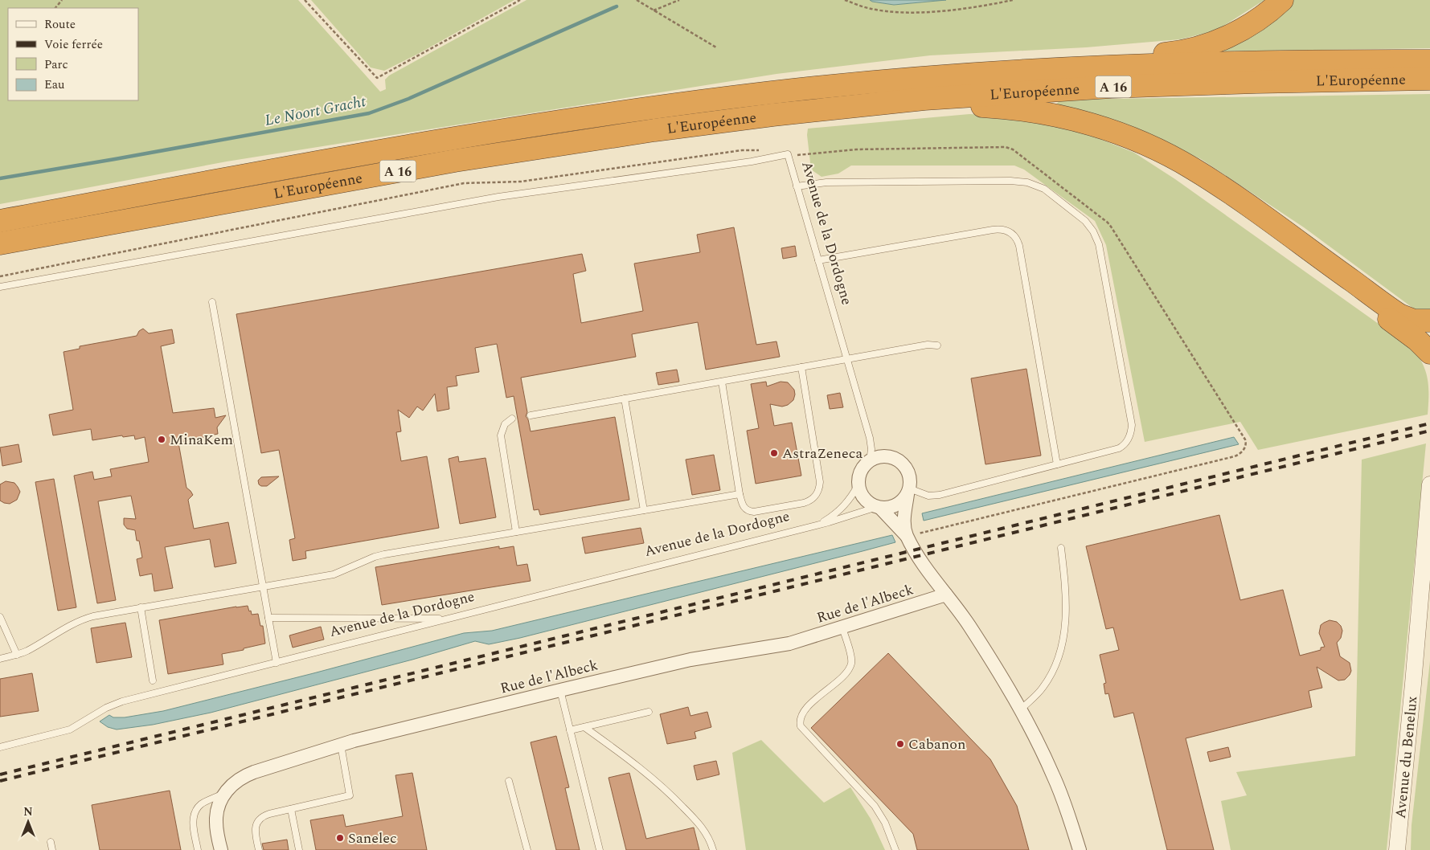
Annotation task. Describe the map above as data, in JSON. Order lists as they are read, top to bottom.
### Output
{
  "streets": {
    "highway": ["L'Européenne", "A 16"],
    "street": ["Rue de l'Albeck", "Avenue du Benelux"],
    "lane": ["Avenue de la Dordogne"]
  },
  "water": ["Le Noort Gracht"],
  "places": [
    "MinaKem",
    "AstraZeneca",
    "Cabanon",
    "Sanelec"
  ],
  "legend": [
    "Route",
    "Voie ferrée",
    "Parc",
    "Eau"
  ],
  "north": "top"
}
